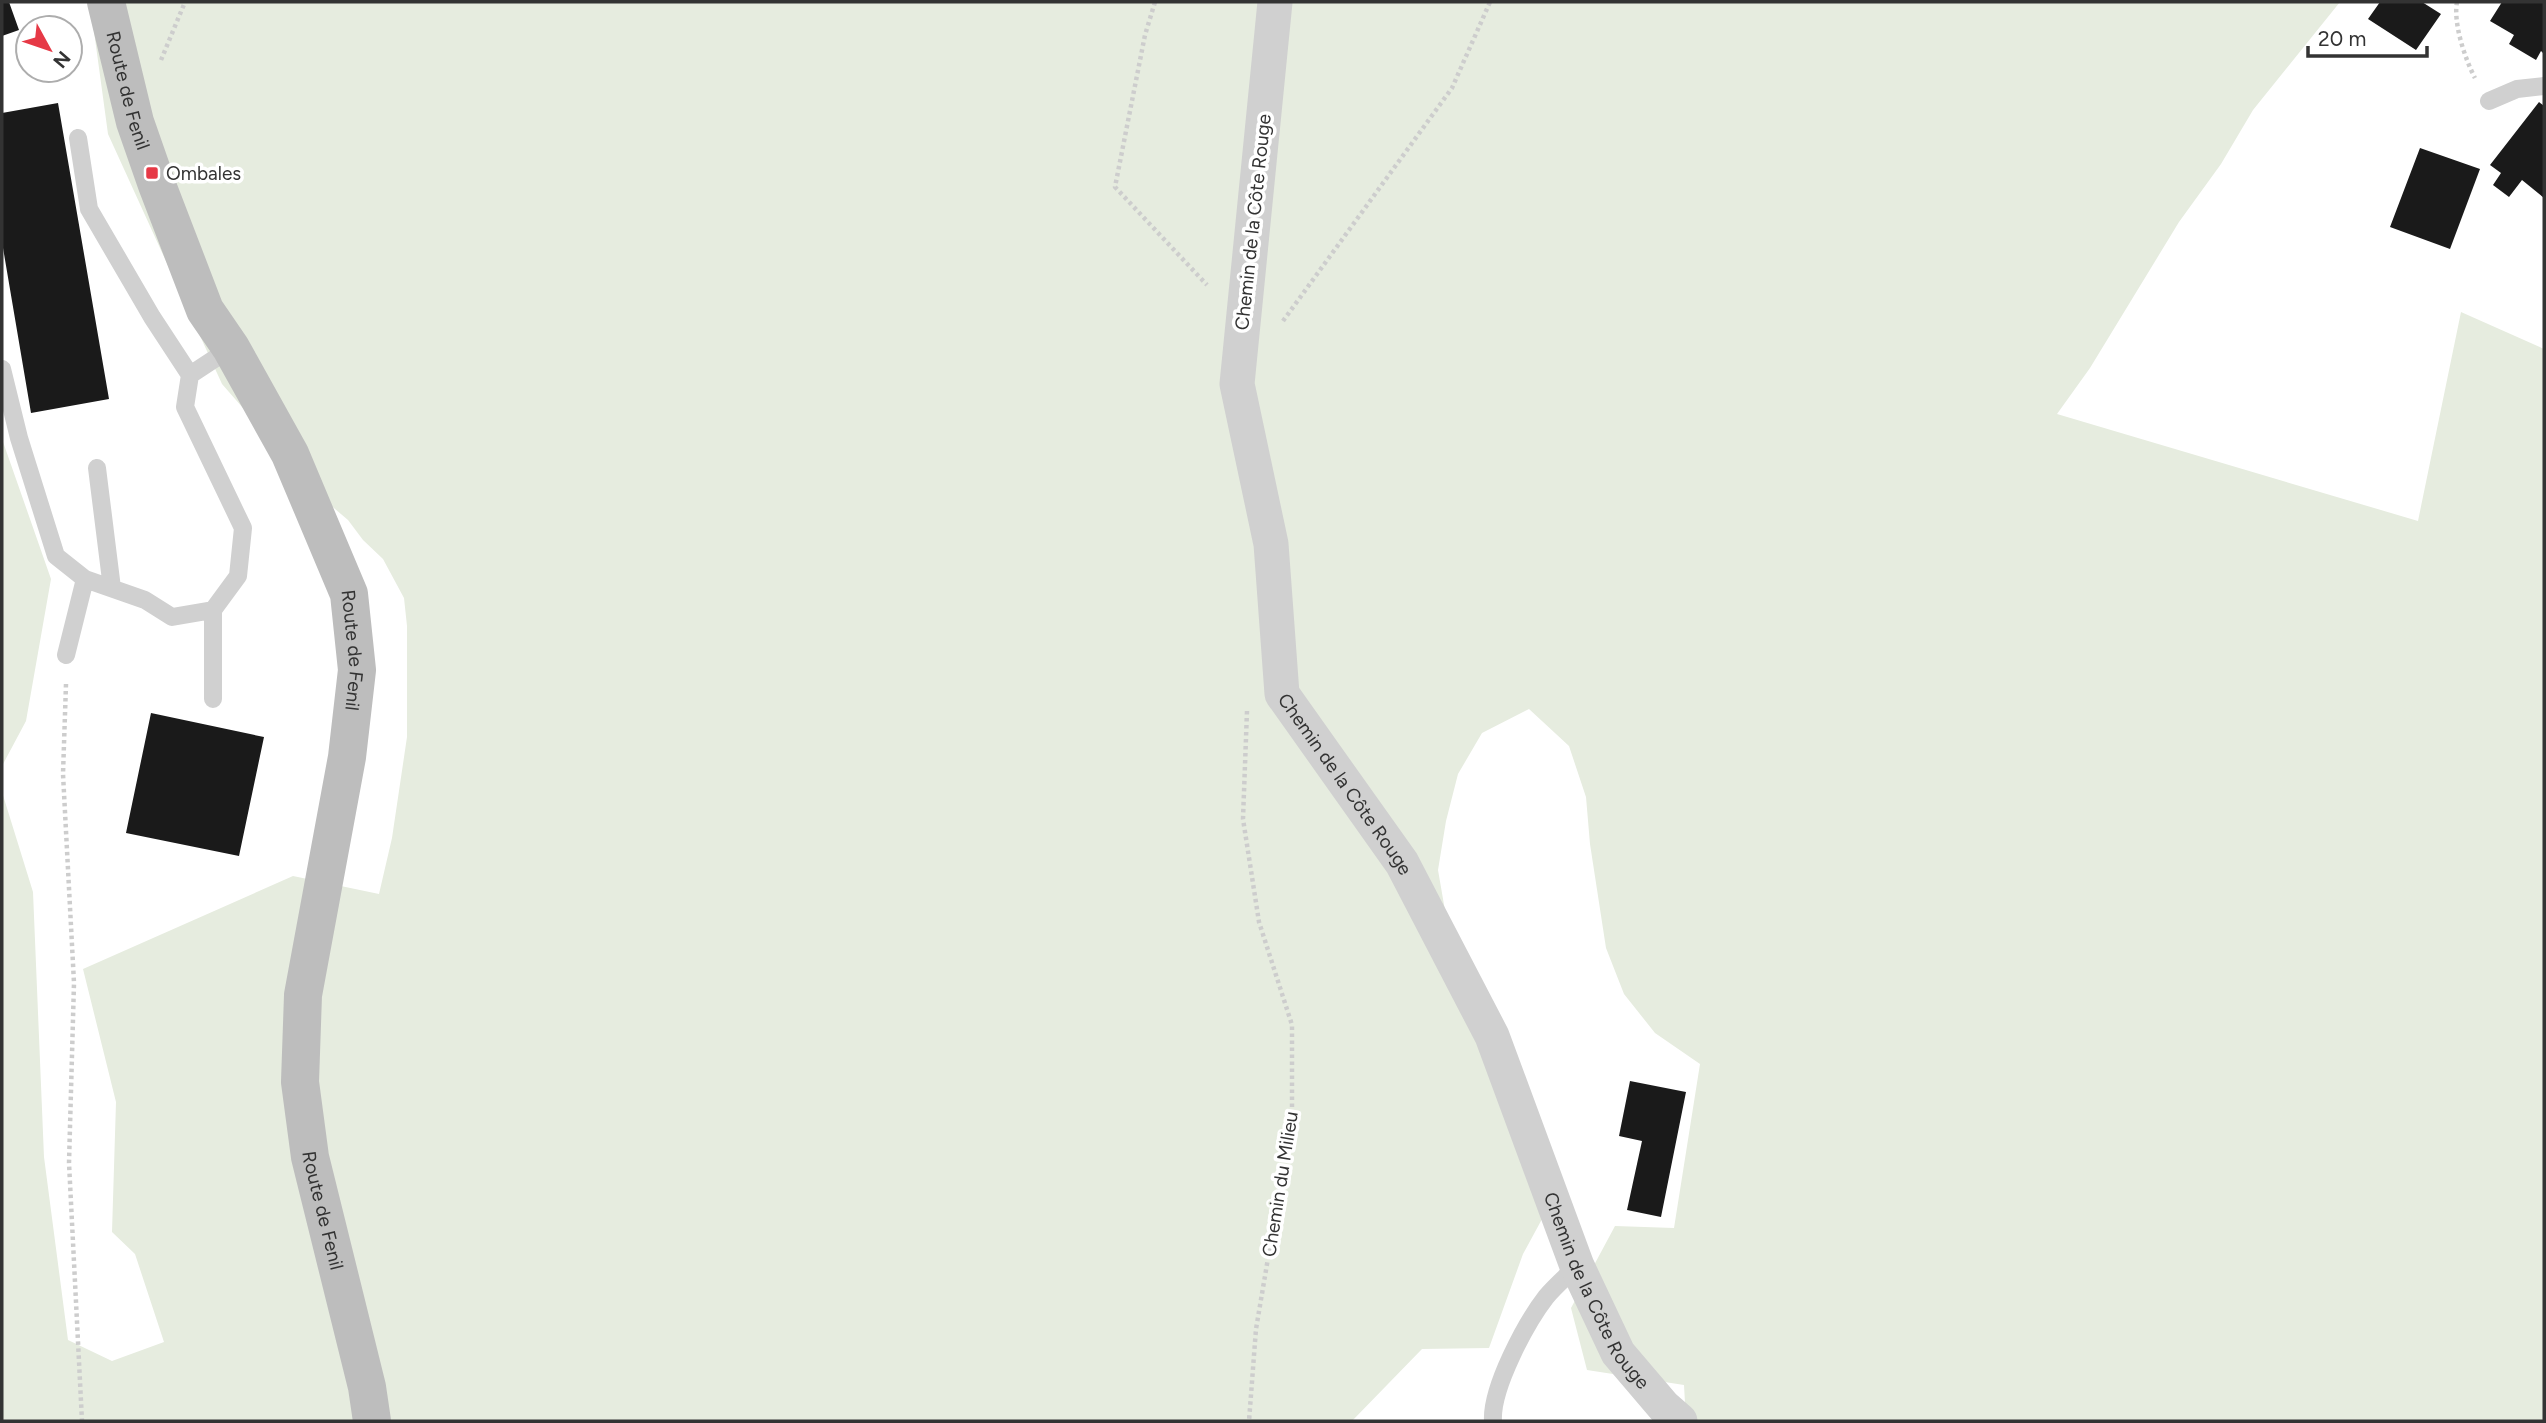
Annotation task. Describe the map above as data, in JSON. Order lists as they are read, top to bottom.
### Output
{
  "streets": {
    "street": ["Route de Fenil", "Chemin de la Côte Rouge"],
    "path": ["Chemin du Milieu"]
  },
  "places": {
    "transit": ["Ombales"]
  },
  "scale_bar": "20 m",
  "north": "bottom right"
}
